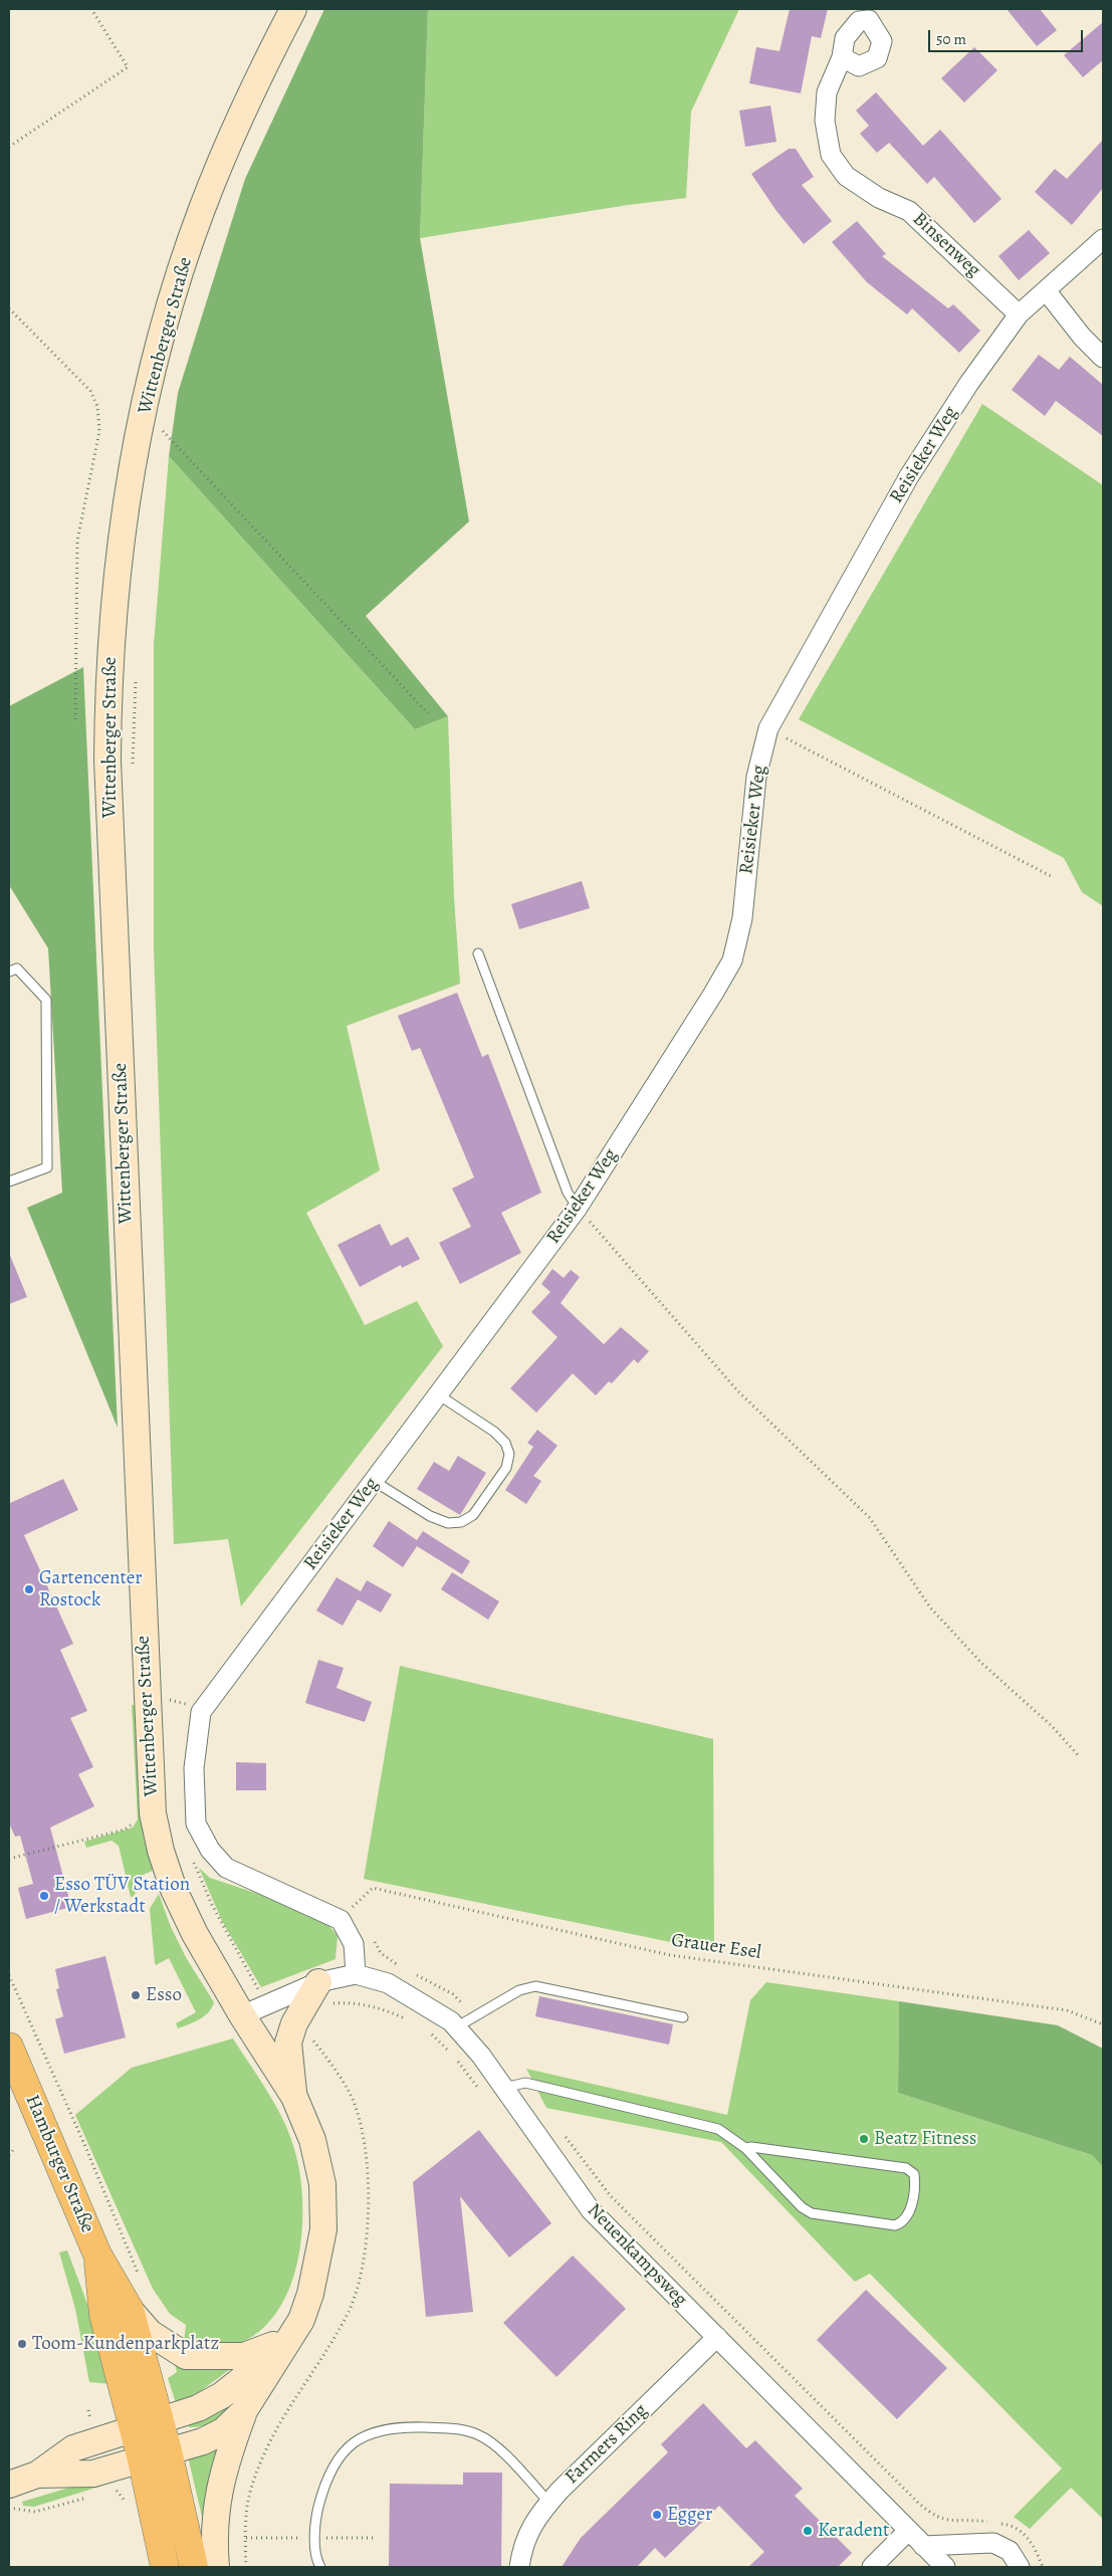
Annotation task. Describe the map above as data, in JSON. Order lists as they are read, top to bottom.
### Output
{
  "streets": {
    "main road": ["Wittenberger Straße", "Hamburger Straße"],
    "street": [
      "Binsenweg",
      "Reisieker Weg",
      "Neuenkampsweg",
      "Farmers Ring"
    ],
    "path": ["Grauer Esel"]
  },
  "crossings": [
    ["Binsenweg", "Reisieker Weg"],
    ["Wittenberger Straße", "Hamburger Straße"],
    ["Reisieker Weg", "Neuenkampsweg"],
    ["Neuenkampsweg", "Farmers Ring"]
  ],
  "places": [
    "Gartencenter Rostock",
    "Esso TÜV Station / Werkstadt",
    "Esso",
    "Beatz Fitness",
    "Toom-Kundenparkplatz",
    "Egger",
    "Keradent"
  ],
  "scale_bar": "50 m"
}
